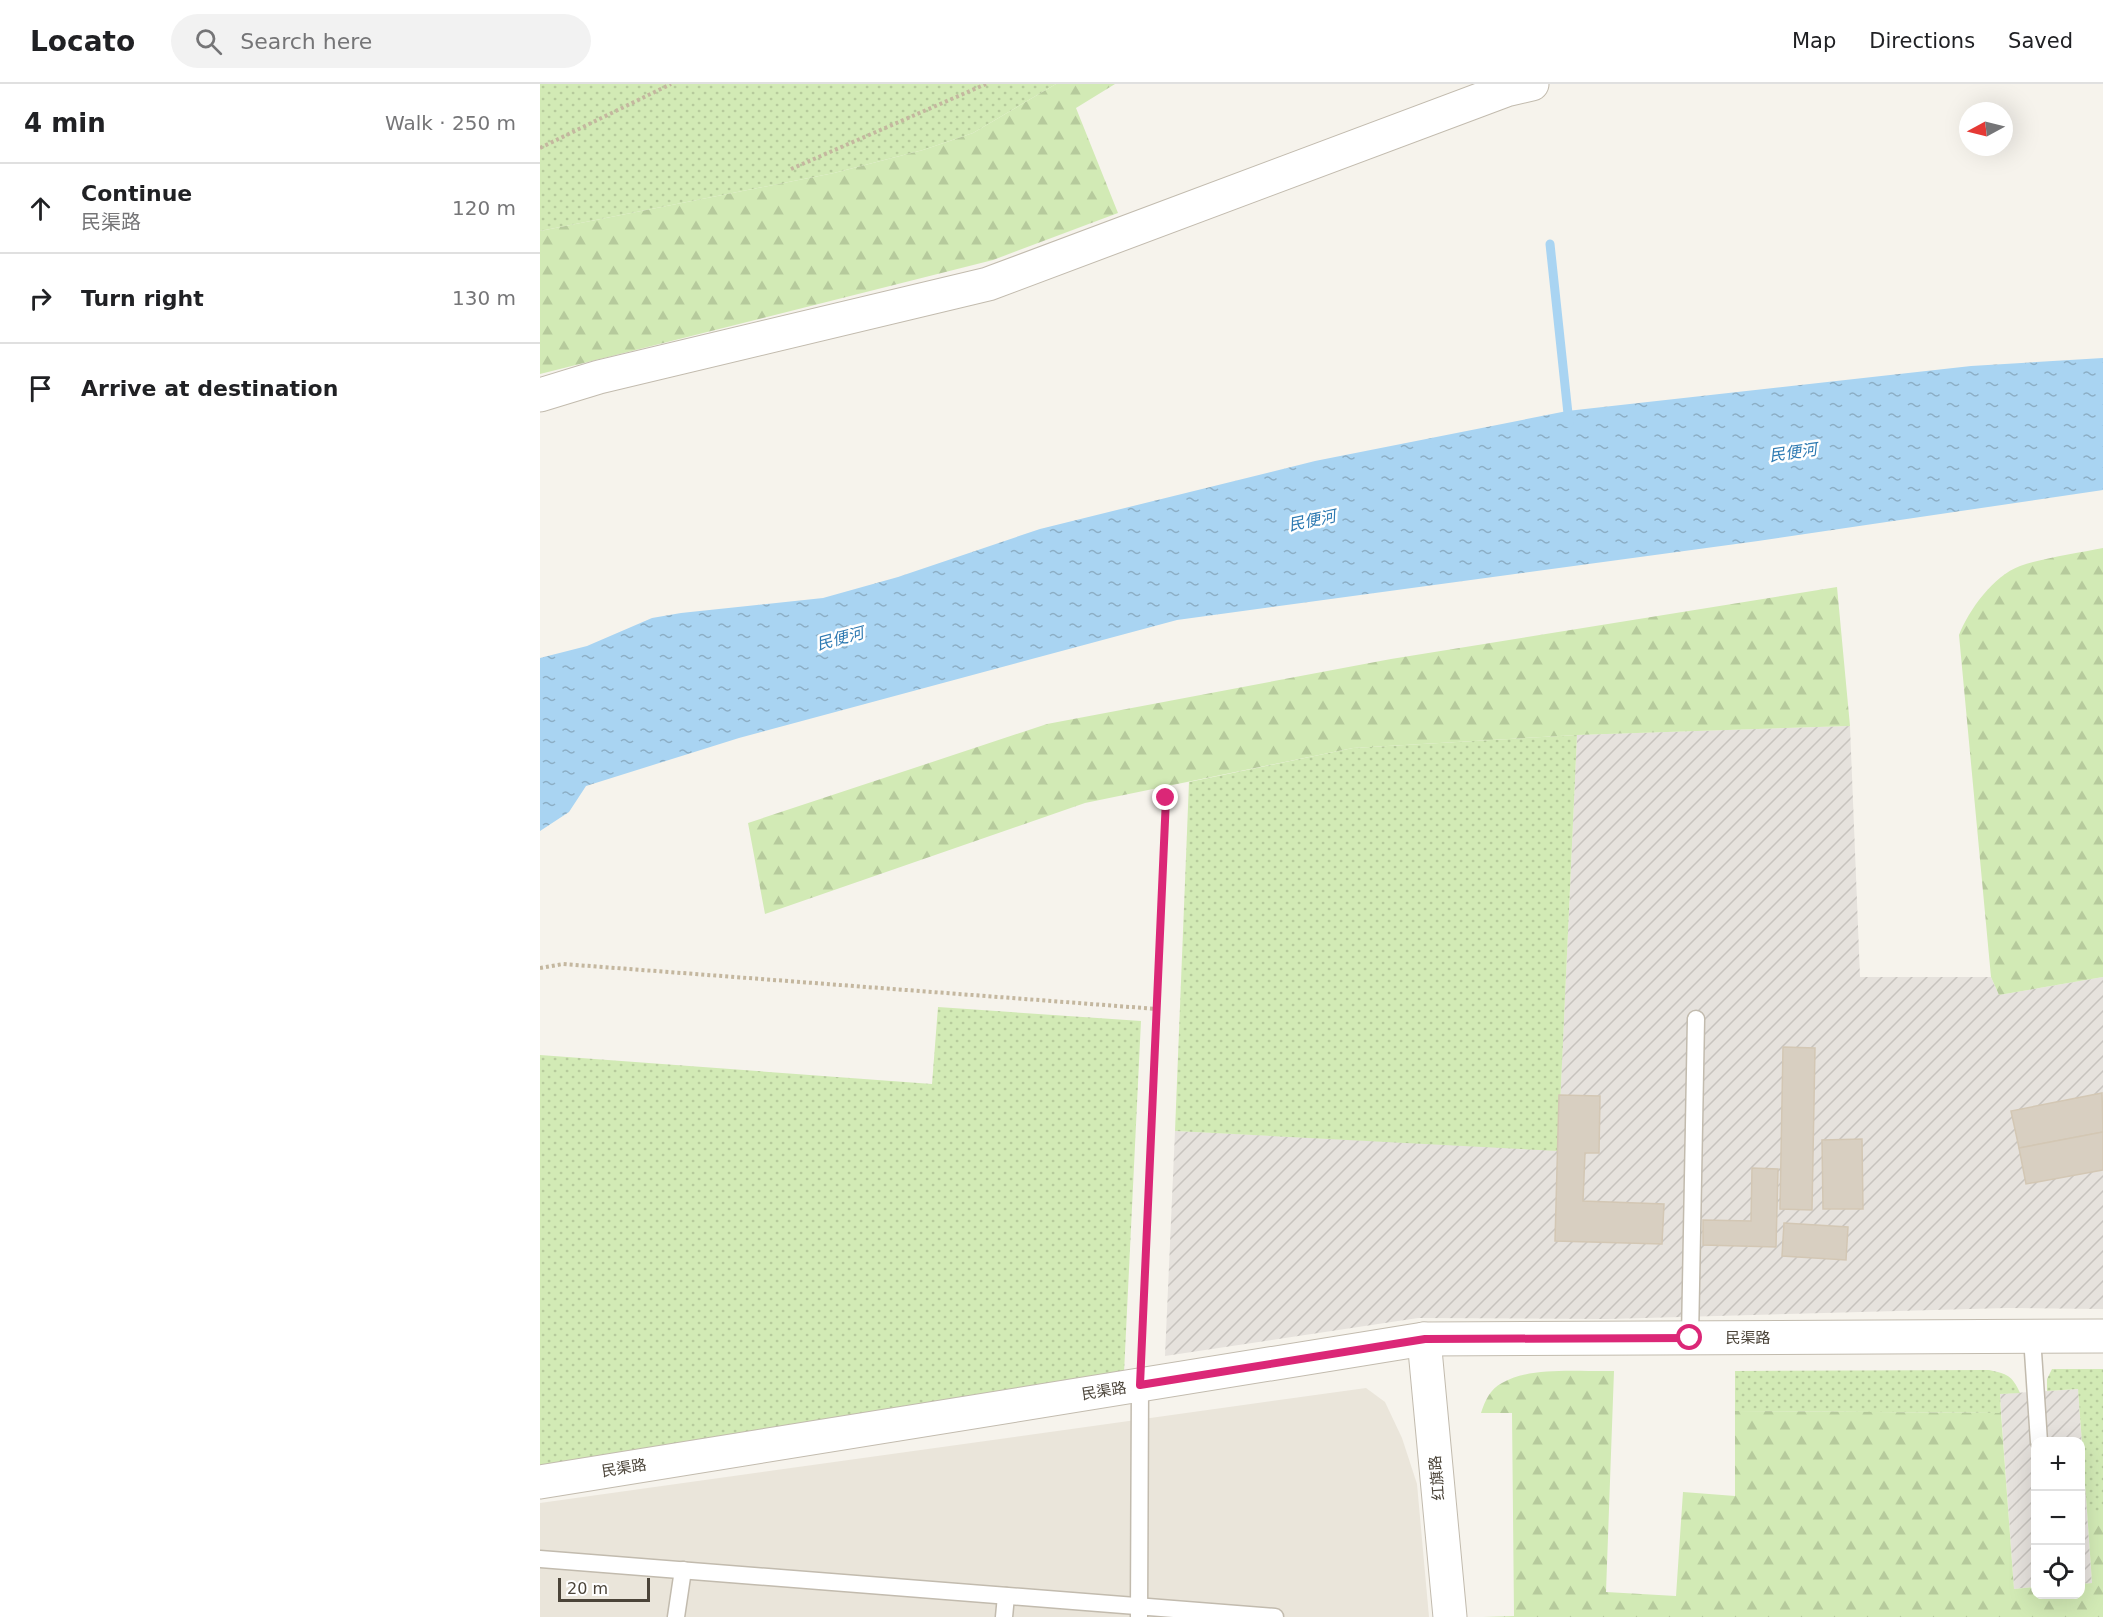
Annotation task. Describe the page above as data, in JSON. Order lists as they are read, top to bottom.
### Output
{
  "streets": {
    "street": ["民渠路", "红旗路"]
  },
  "crossings": [
    ["民渠路", "红旗路"]
  ],
  "water": ["民便河"],
  "scale_bar": "20 m",
  "north": "left",
  "page": {
    "header": "Locato",
    "search": "Search here",
    "nav": ["Map", "Directions", "Saved"],
    "heading": ["4 min", "Walk · 250 m"],
    "list": [
      ["Continue", "民渠路", "120 m"],
      ["Turn right", "130 m"],
      "Arrive at destination"
    ],
    "map_buttons": ["+", "−"],
    "scale": "20 m"
  }
}
